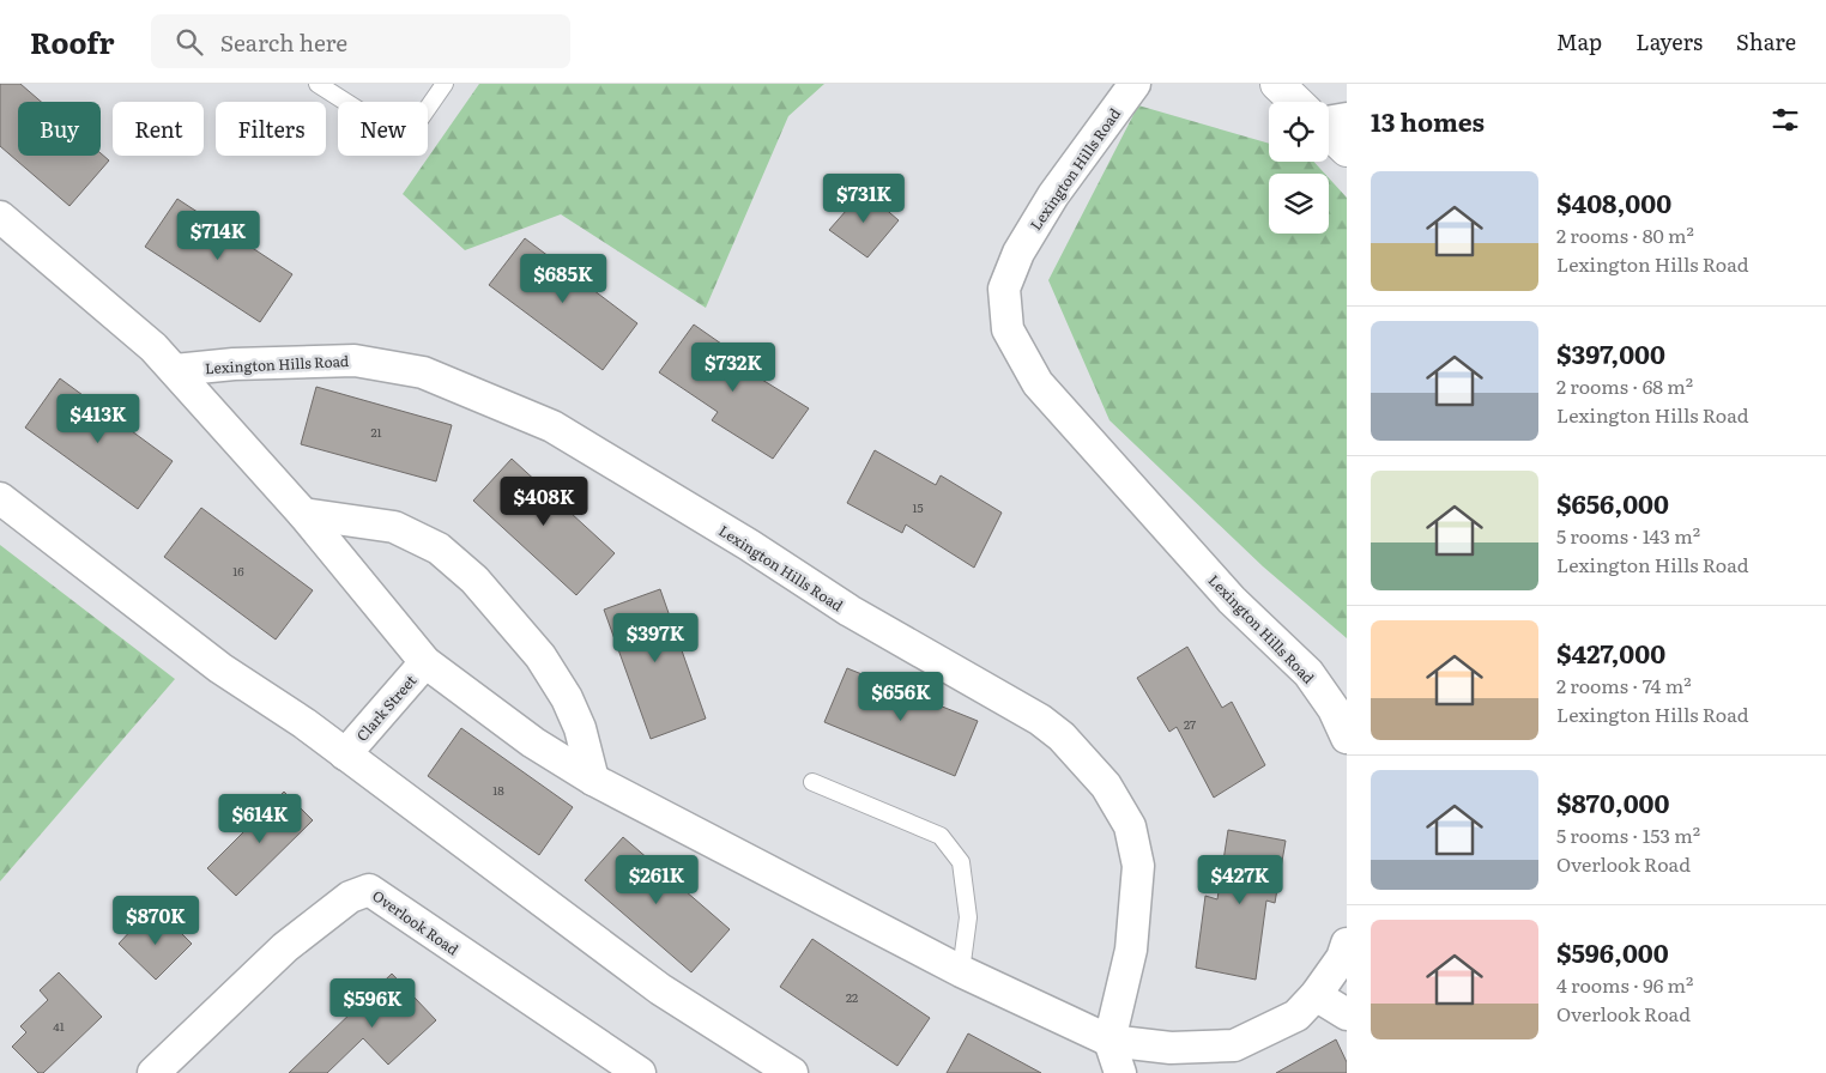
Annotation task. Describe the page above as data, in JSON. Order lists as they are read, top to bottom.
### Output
{
  "streets": {
    "street": ["Lexington Hills Road", "Clark Street", "Overlook Road"]
  },
  "crossings": [
    ["Lexington Hills Road", "Clark Street"]
  ],
  "house_numbers": [
    "21",
    "15",
    "16",
    "27",
    "18",
    "22",
    "41"
  ],
  "page": {
    "header": "Roofr",
    "search": "Search here",
    "nav": ["Map", "Layers", "Share"],
    "heading": "13 homes",
    "chip": [
      "Buy",
      "Rent",
      "Filters",
      "New"
    ],
    "list": [
      {
        "name": "$408,000",
        "note": "2 rooms · 80 m² · Lexington Hills Road"
      },
      {
        "name": "$397,000",
        "note": "2 rooms · 68 m² · Lexington Hills Road"
      },
      {
        "name": "$656,000",
        "note": "5 rooms · 143 m² · Lexington Hills Road"
      },
      {
        "name": "$427,000",
        "note": "2 rooms · 74 m² · Lexington Hills Road"
      },
      {
        "name": "$870,000",
        "note": "5 rooms · 153 m² · Overlook Road"
      },
      {
        "name": "$596,000",
        "note": "4 rooms · 96 m² · Overlook Road"
      }
    ],
    "price": [
      "$731K",
      "$714K",
      "$685K",
      "$732K",
      "$413K",
      "$408K",
      "$397K",
      "$656K",
      "$614K",
      "$261K",
      "$427K",
      "$870K",
      "$596K"
    ]
  }
}
